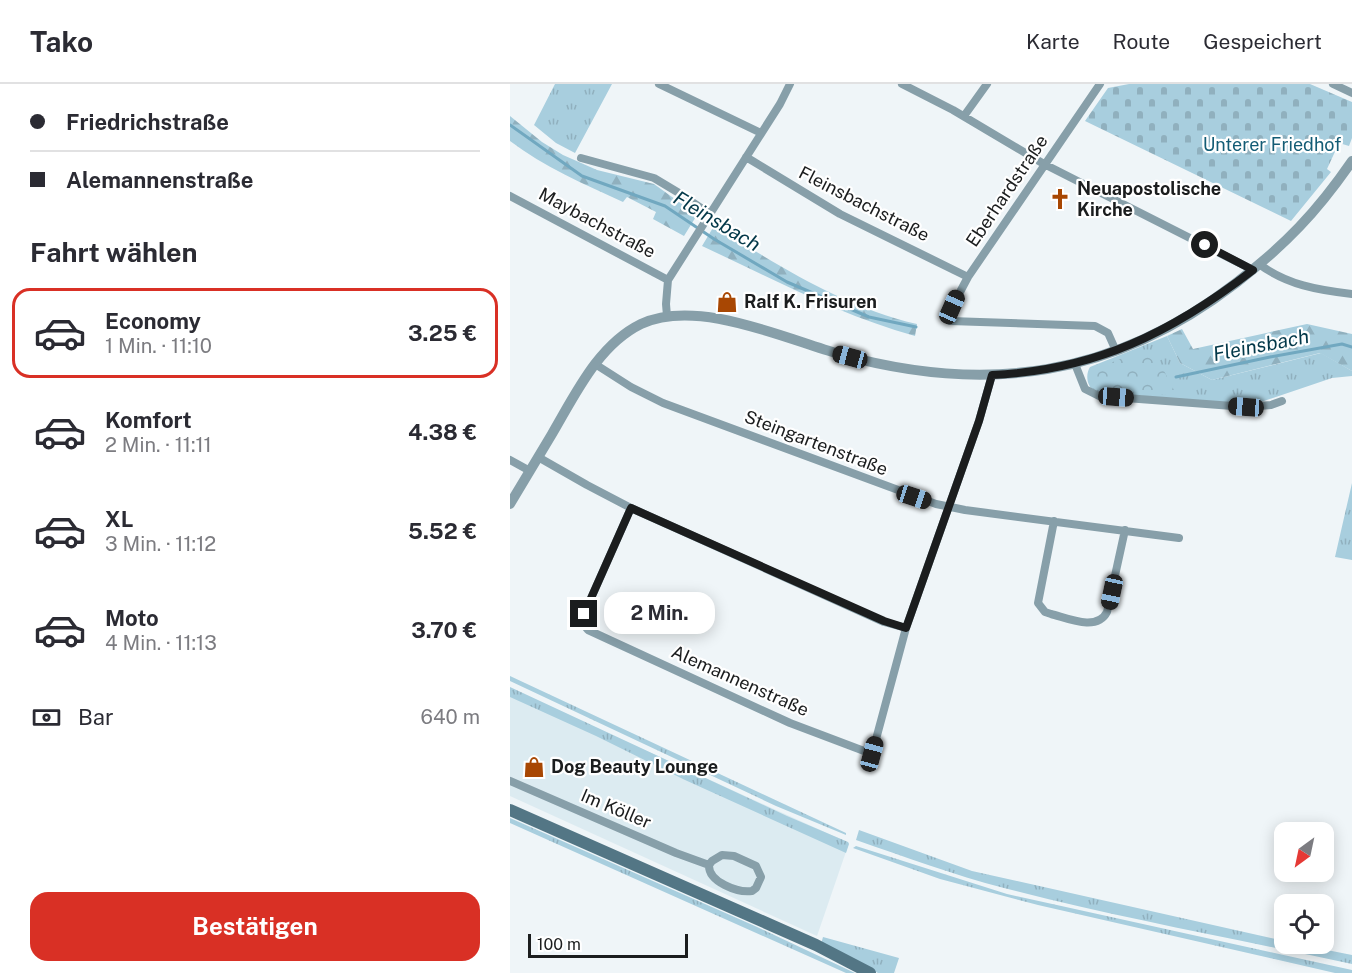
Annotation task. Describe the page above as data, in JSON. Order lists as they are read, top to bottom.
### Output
{
  "streets": {
    "street": [
      "Eberhardstraße",
      "Fleinsbachstraße",
      "Maybachstraße",
      "Steingartenstraße",
      "Alemannenstraße",
      "Im Köller"
    ]
  },
  "crossings": [
    ["Eberhardstraße", "Fleinsbachstraße"]
  ],
  "water": ["Fleinsbach"],
  "parks": ["Unterer Friedhof"],
  "places": {
    "church": ["Neuapostolische Kirche"],
    "shop": ["Ralf K. Frisuren", "Dog Beauty Lounge"]
  },
  "scale_bar": "100 m",
  "north": "bottom left",
  "page": {
    "header": "Tako",
    "nav": ["Karte", "Route", "Gespeichert"],
    "banner": ["Friedrichstraße", "Alemannenstraße"],
    "heading": "Fahrt wählen",
    "list": [
      {
        "name": "Economy",
        "note": "1 Min. · 11:10",
        "value": "3.25 €"
      },
      {
        "name": "Komfort",
        "note": "2 Min. · 11:11",
        "value": "4.38 €"
      },
      {
        "name": "XL",
        "note": "3 Min. · 11:12",
        "value": "5.52 €"
      },
      {
        "name": "Moto",
        "note": "4 Min. · 11:13",
        "value": "3.70 €"
      }
    ],
    "bubble": "2 Min.",
    "pay": ["Bar", "640 m"],
    "buttons": "Bestätigen",
    "scale": "100 m"
  }
}
